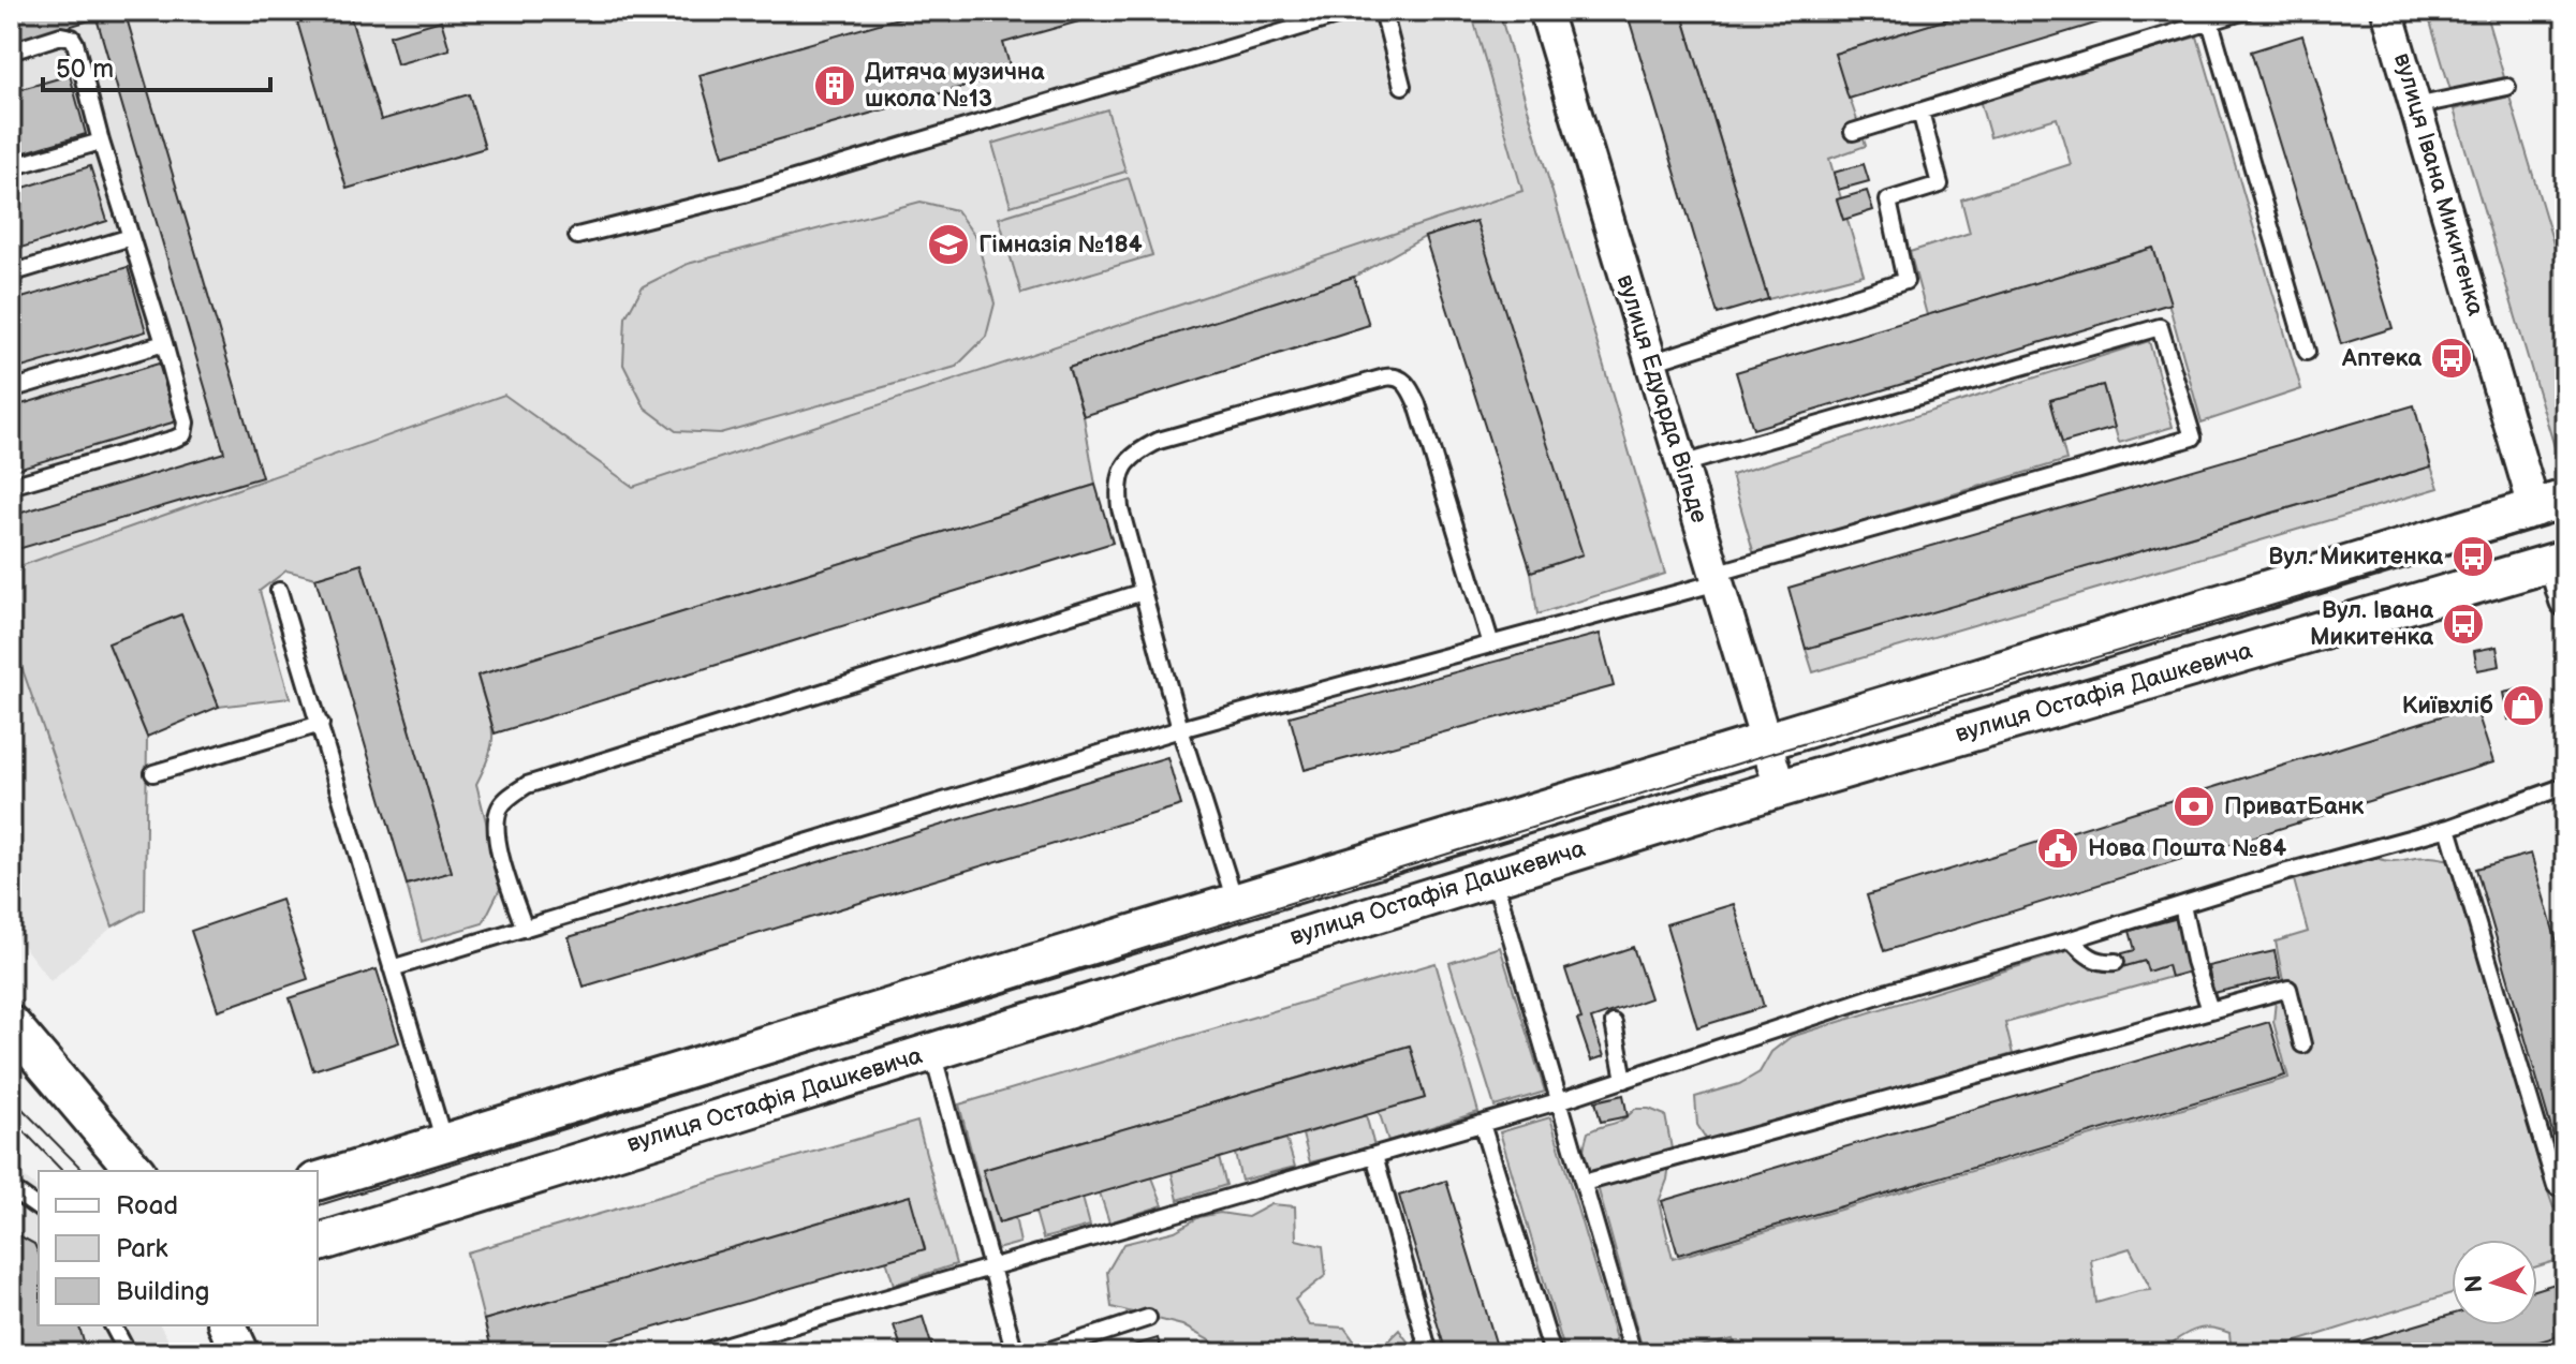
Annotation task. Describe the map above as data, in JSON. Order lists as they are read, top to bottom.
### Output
{
  "streets": {
    "street": ["вулиця Івана Микитенка", "вулиця Едуарда Вільде", "вулиця Остафія Дашкевича"]
  },
  "crossings": [
    ["вулиця Едуарда Вільде", "вулиця Остафія Дашкевича"]
  ],
  "places": {
    "building": ["Дитяча музична школа №13"],
    "school or university": ["Гімназія №184"],
    "bus stop": ["Аптека", "Вул. Микитенка", "Вул. Івана Микитенка"],
    "shop": ["Київхліб"],
    "bank": ["ПриватБанк"],
    "public building": ["Нова Пошта №84"]
  },
  "legend": ["Road", "Park", "Building"],
  "scale_bar": "50 m",
  "north": "left"
}
